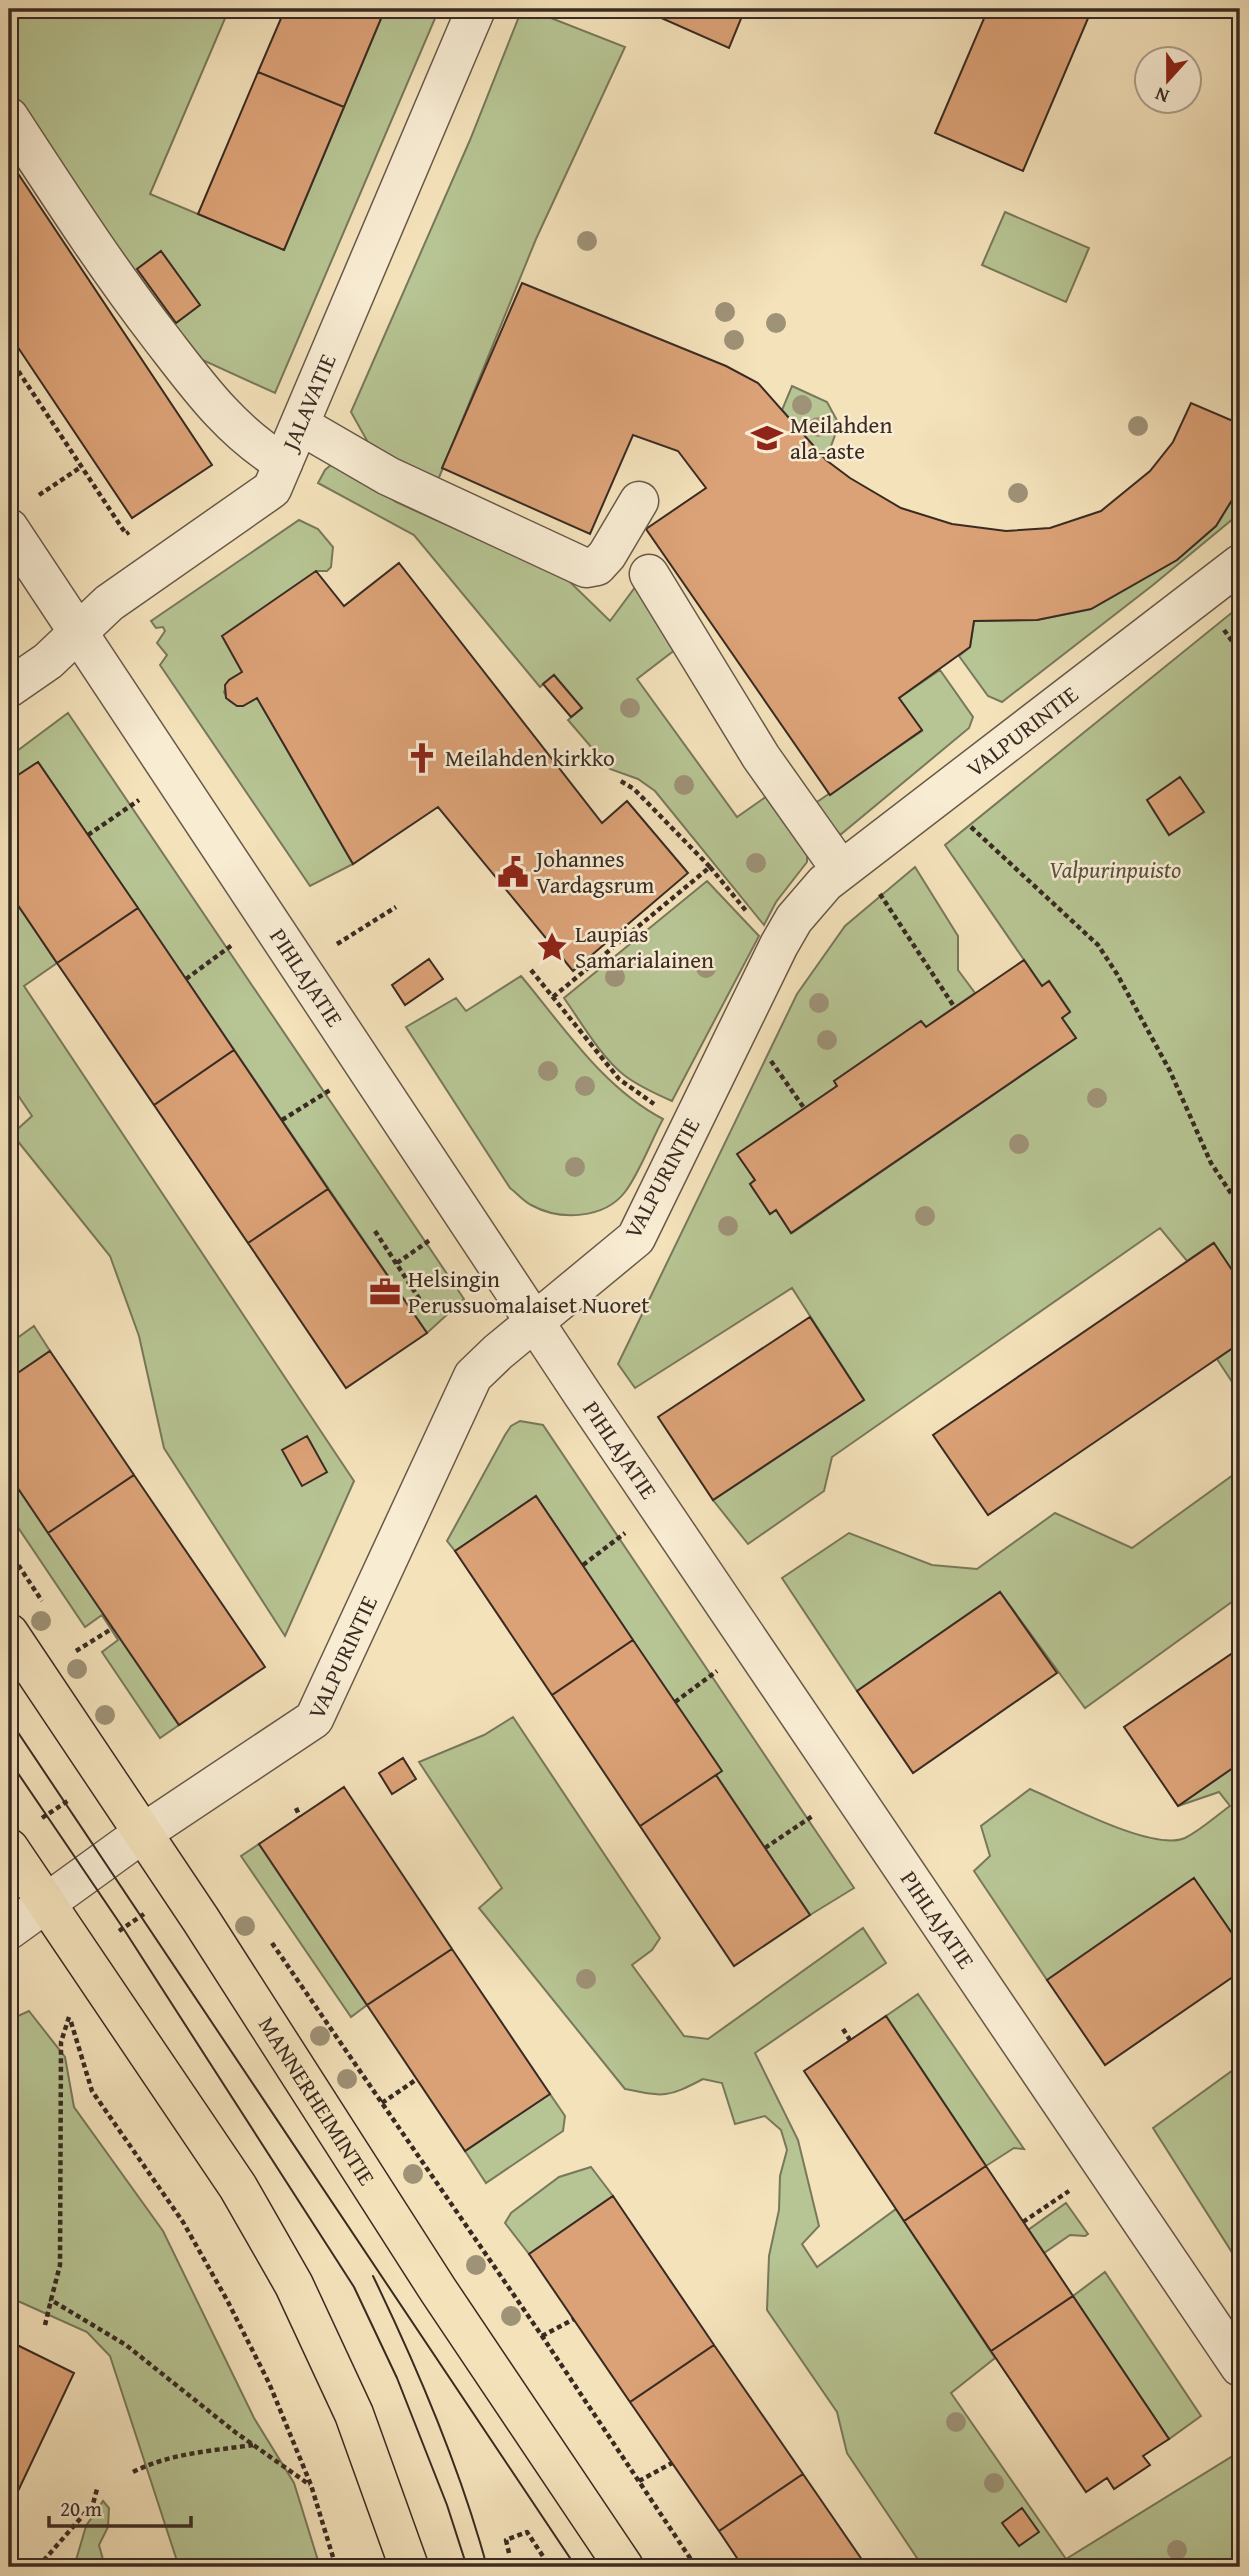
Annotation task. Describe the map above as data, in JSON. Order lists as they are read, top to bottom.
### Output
{
  "streets": {
    "main road": ["MANNERHEIMINTIE"],
    "street": ["JALAVATIE", "VALPURINTIE", "PIHLAJATIE"]
  },
  "crossings": [
    ["JALAVATIE", "PIHLAJATIE"],
    ["VALPURINTIE", "PIHLAJATIE"],
    ["VALPURINTIE", "MANNERHEIMINTIE"]
  ],
  "parks": ["Valpurinpuisto"],
  "places": {
    "school or university": ["Meilahden ala-aste"],
    "church": ["Meilahden kirkko"],
    "public building": ["Johannes Vardagsrum"],
    "place": ["Laupias Samarialainen"],
    "office": ["Helsingin Perussuomalaiset Nuoret"]
  },
  "scale_bar": "20 m",
  "north": "bottom"
}
